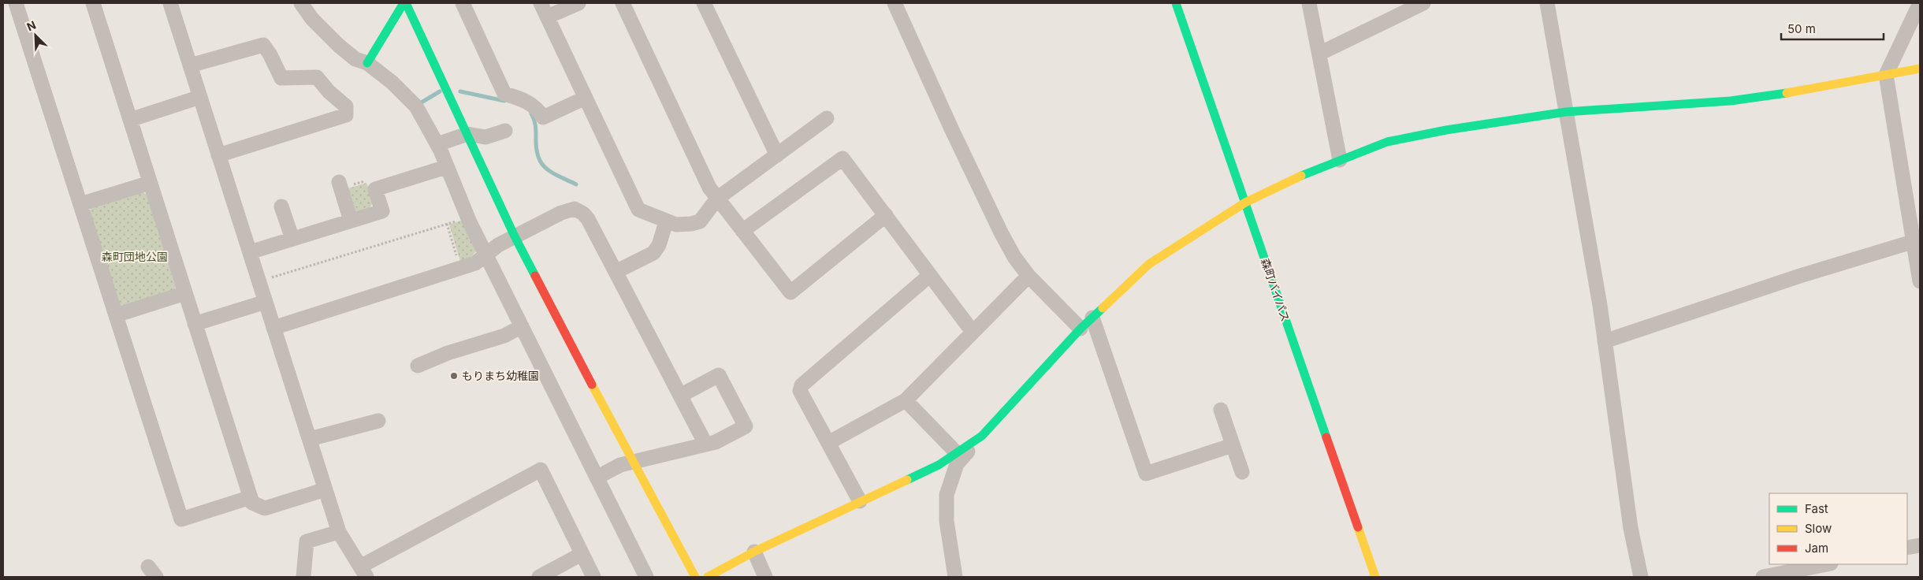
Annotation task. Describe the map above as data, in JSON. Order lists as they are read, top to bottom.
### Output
{
  "streets": {
    "street": ["森町バイパス"]
  },
  "parks": ["森町団地公園"],
  "places": ["もりまち幼稚園"],
  "legend": ["Fast", "Slow", "Jam"],
  "scale_bar": "50 m",
  "north": "top left"
}
